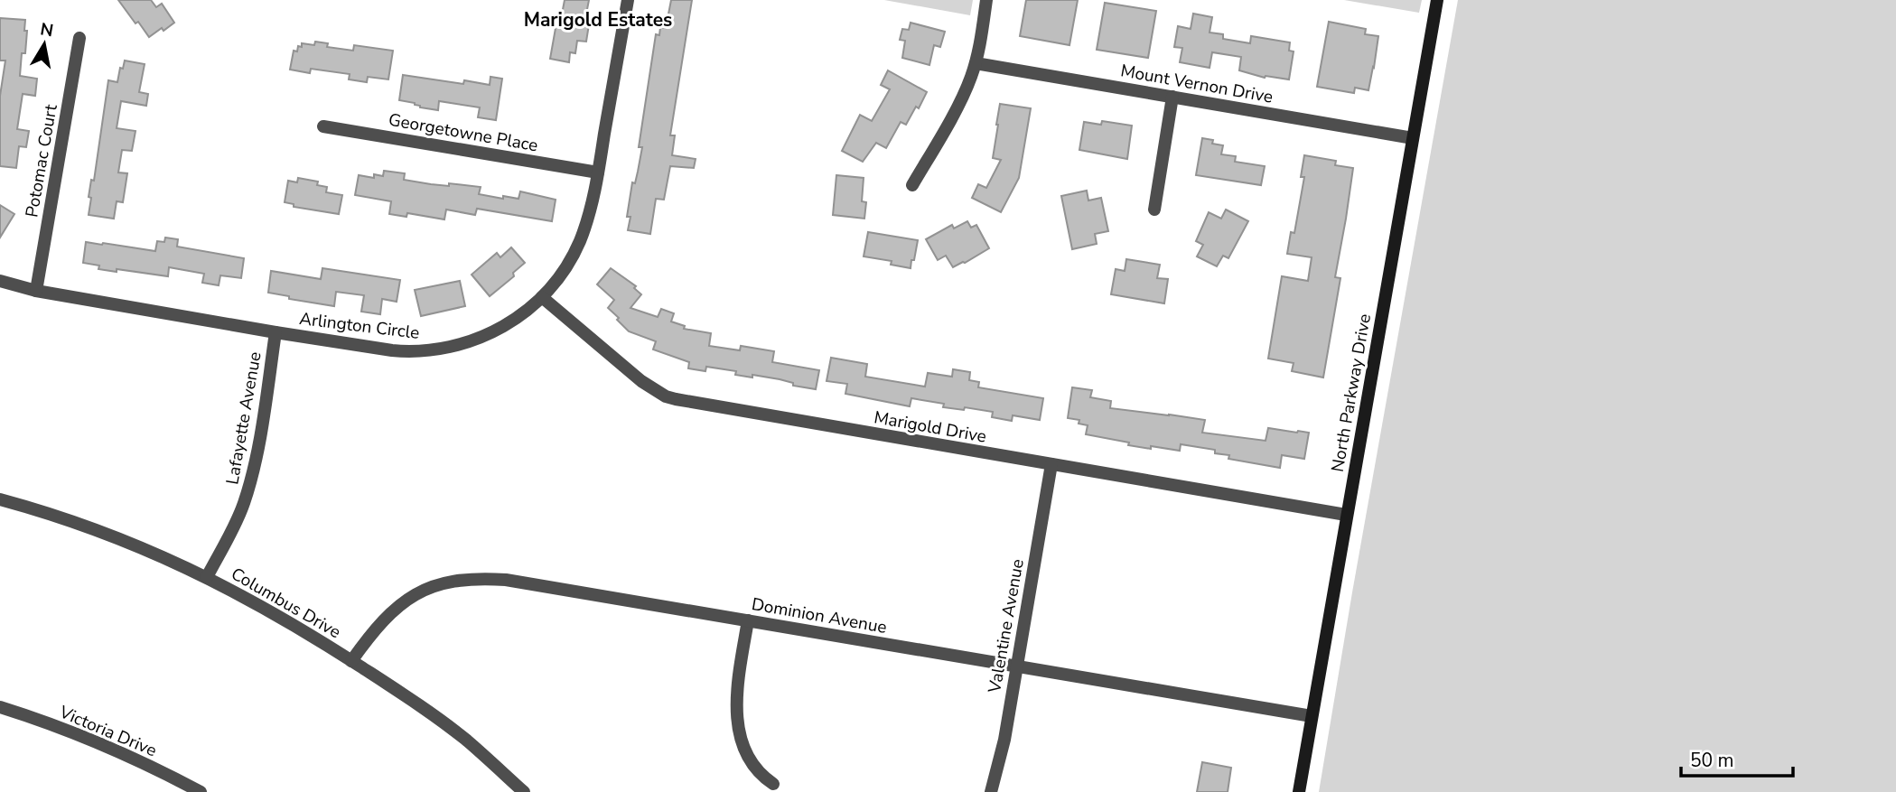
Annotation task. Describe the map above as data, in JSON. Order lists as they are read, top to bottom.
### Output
{
  "streets": {
    "main road": ["North Parkway Drive"],
    "street": [
      "Mount Vernon Drive",
      "Georgetowne Place",
      "Potomac Court",
      "Arlington Circle",
      "Lafayette Avenue",
      "Marigold Drive",
      "Columbus Drive",
      "Dominion Avenue",
      "Valentine Avenue",
      "Victoria Drive"
    ]
  },
  "crossings": [
    ["Mount Vernon Drive", "North Parkway Drive"],
    ["Georgetowne Place", "Arlington Circle"],
    ["Potomac Court", "Arlington Circle"],
    ["Arlington Circle", "Lafayette Avenue"],
    ["Arlington Circle", "Marigold Drive"],
    ["North Parkway Drive", "Marigold Drive"],
    ["North Parkway Drive", "Dominion Avenue"],
    ["Lafayette Avenue", "Columbus Drive"],
    ["Marigold Drive", "Valentine Avenue"],
    ["Columbus Drive", "Dominion Avenue"],
    ["Dominion Avenue", "Valentine Avenue"]
  ],
  "districts": ["Marigold Estates"],
  "scale_bar": "50 m",
  "north": "top"
}
